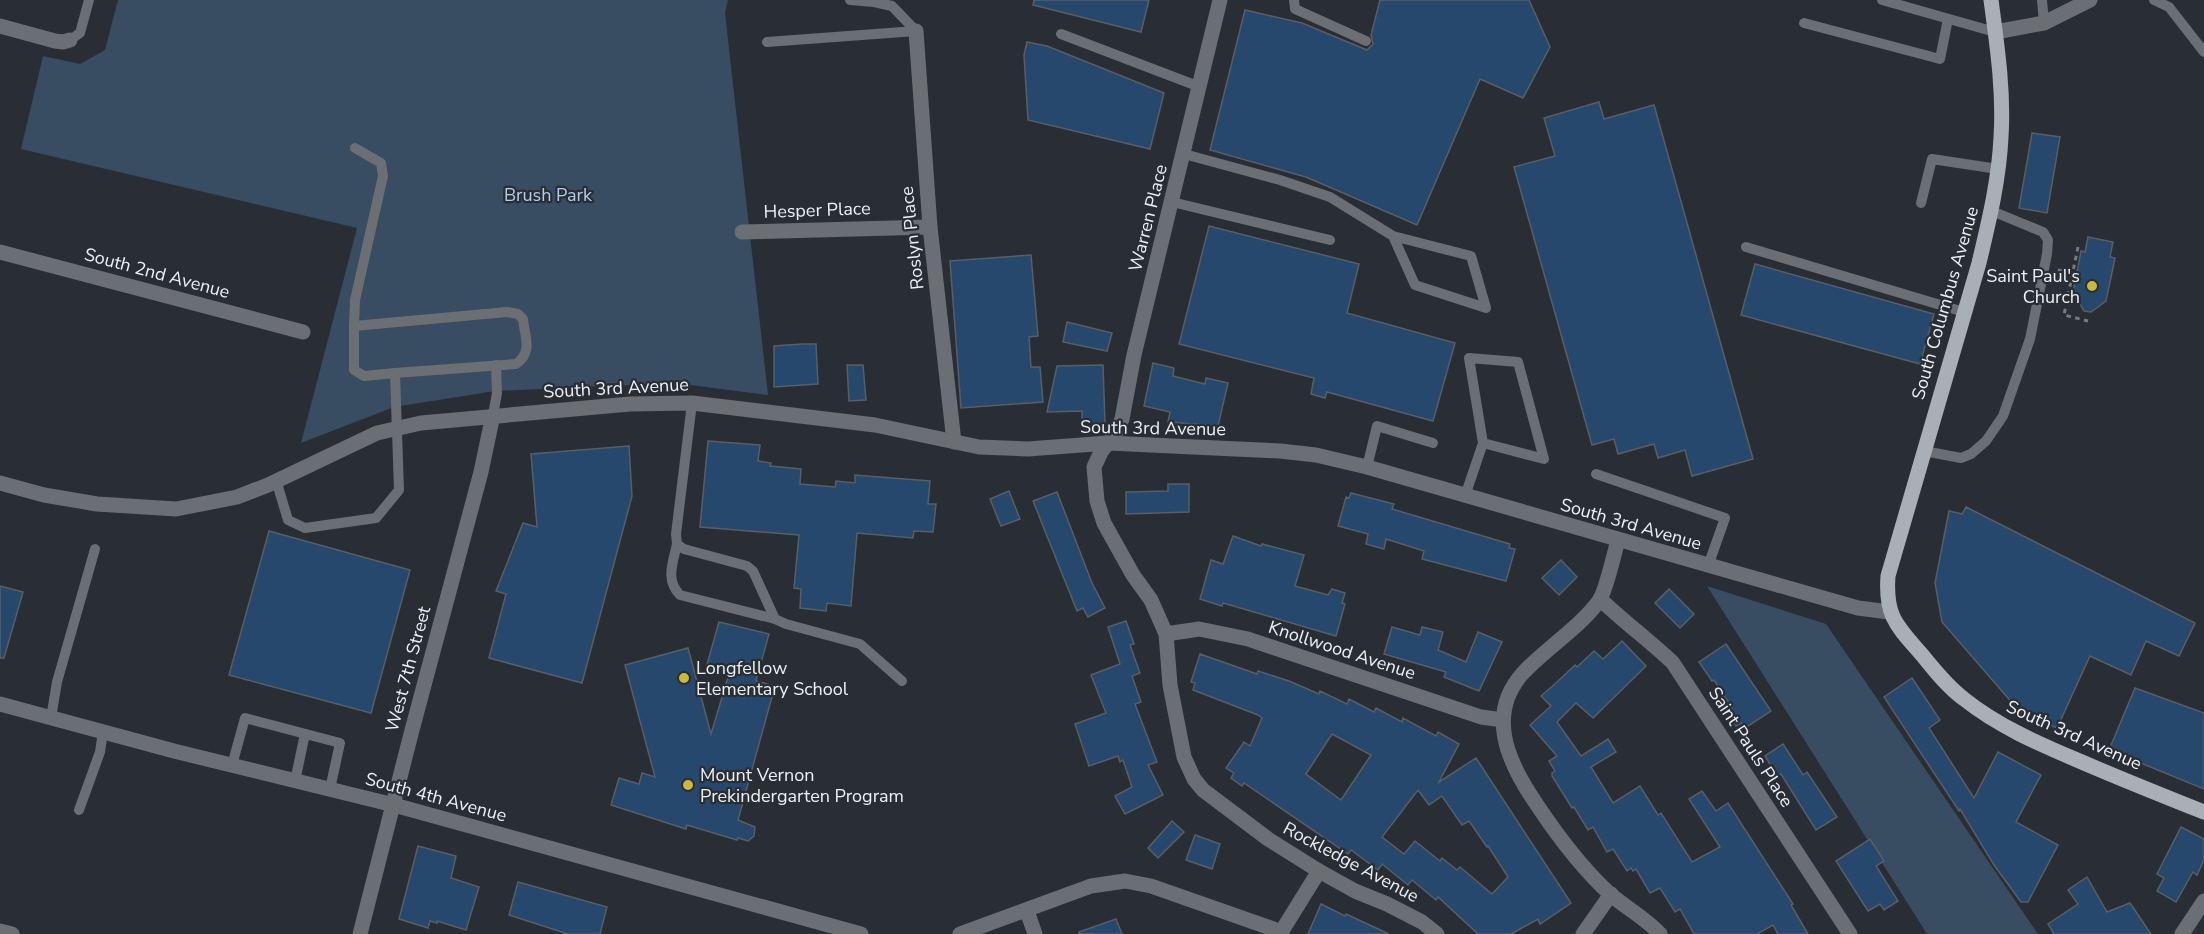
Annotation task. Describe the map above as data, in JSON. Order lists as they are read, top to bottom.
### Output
{
  "streets": {
    "main road": ["South Columbus Avenue", "South 3rd Avenue"],
    "street": [
      "Hesper Place",
      "Warren Place",
      "Roslyn Place",
      "South 2nd Avenue",
      "Knollwood Avenue",
      "West 7th Street",
      "Saint Pauls Place",
      "South 4th Avenue",
      "Rockledge Avenue"
    ]
  },
  "crossings": [
    ["Hesper Place", "Roslyn Place"],
    ["Warren Place", "South 3rd Avenue"],
    ["Warren Place", "Rockledge Avenue"],
    ["Roslyn Place", "South 3rd Avenue"],
    ["South Columbus Avenue", "South 3rd Avenue"],
    ["South 3rd Avenue", "West 7th Street"],
    ["South 3rd Avenue", "Rockledge Avenue"],
    ["Knollwood Avenue", "Rockledge Avenue"],
    ["West 7th Street", "South 4th Avenue"]
  ],
  "parks": ["Brush Park"],
  "places": ["Saint Paul's Church", "Longfellow Elementary School", "Mount Vernon Prekindergarten Program"]
}
